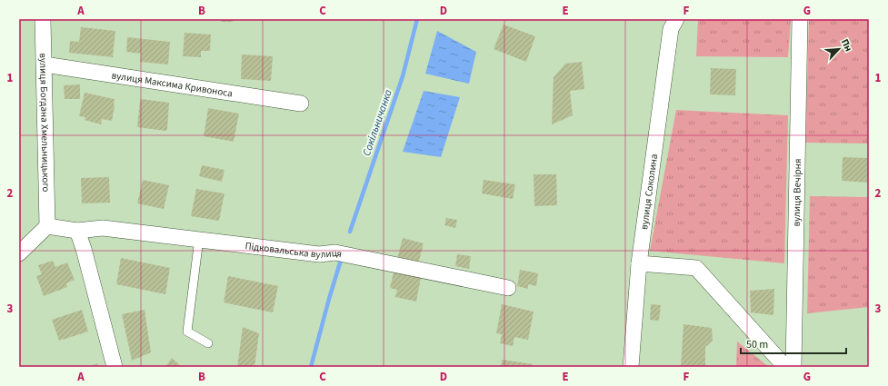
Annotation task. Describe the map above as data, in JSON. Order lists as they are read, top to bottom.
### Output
{
  "streets": {
    "street": [
      "вулиця Максима Кривоноса",
      "вулиця Богдана Хмельницького",
      "вулиця Соколина",
      "вулиця Вечірня",
      "Підковальська вулиця"
    ]
  },
  "crossings": [
    ["вулиця Максима Кривоноса", "вулиця Богдана Хмельницького"],
    ["вулиця Богдана Хмельницького", "Підковальська вулиця"]
  ],
  "water": ["Сокільничанка"],
  "scale_bar": "50 m",
  "north": "top right",
  "grid": {
    "columns": [
      "A",
      "B",
      "C",
      "D",
      "E",
      "F",
      "G"
    ],
    "rows": ["1", "2", "3"]
  }
}
